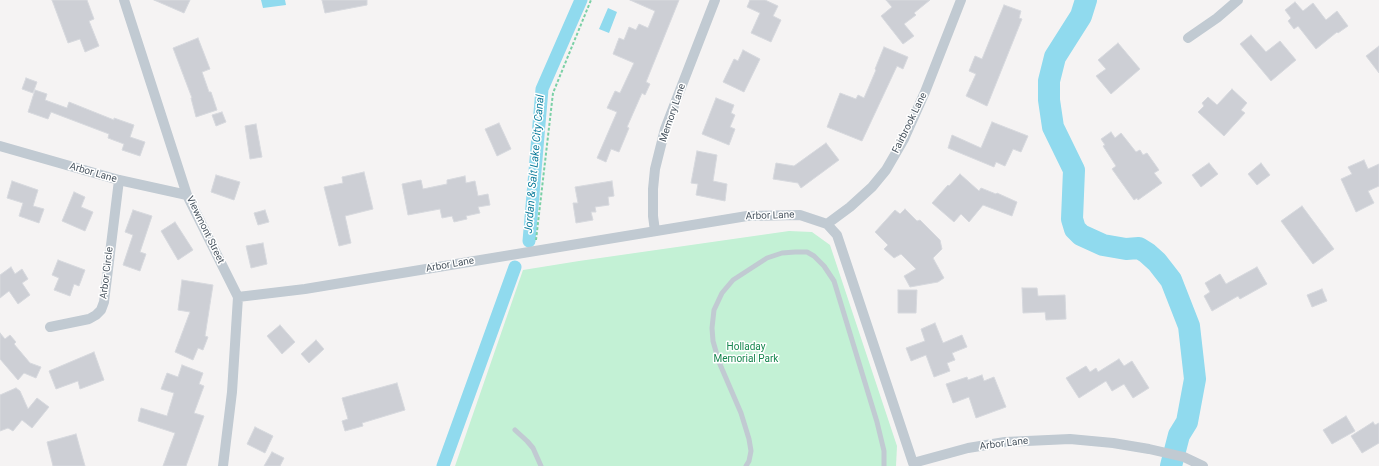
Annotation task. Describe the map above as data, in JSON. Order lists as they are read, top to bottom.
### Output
{
  "streets": {
    "street": [
      "Memory Lane",
      "Fairbrook Lane",
      "Arbor Lane",
      "Viewmont Street",
      "Arbor Circle"
    ]
  },
  "crossings": [
    ["Memory Lane", "Arbor Lane"],
    ["Fairbrook Lane", "Arbor Lane"],
    ["Arbor Lane", "Viewmont Street"],
    ["Arbor Lane", "Arbor Circle"]
  ],
  "water": ["Jordan & Salt Lake City Canal"],
  "parks": ["Holladay Memorial Park"]
}
